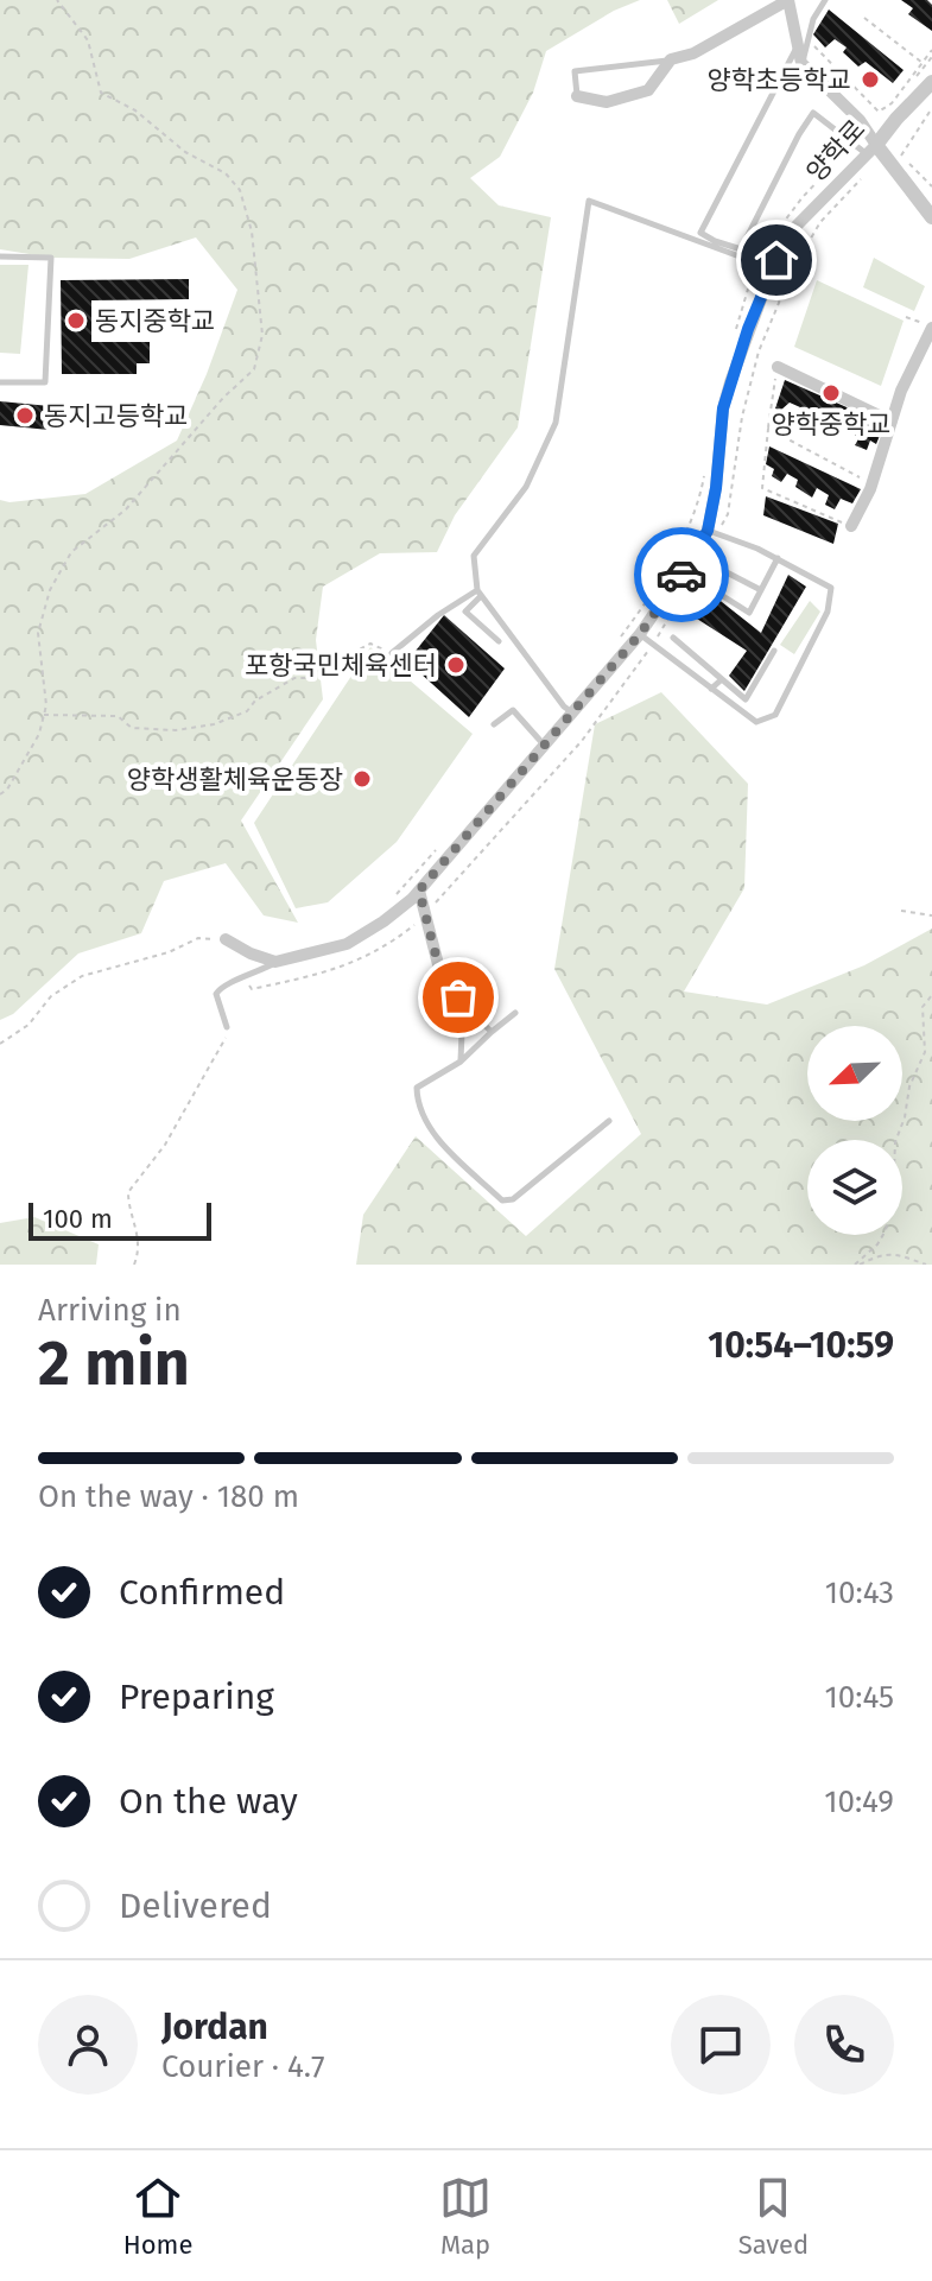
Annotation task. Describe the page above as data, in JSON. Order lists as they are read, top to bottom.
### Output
{
  "streets": {
    "street": ["양학로"]
  },
  "places": [
    "양학초등학교",
    "동지중학교",
    "양학중학교",
    "동지고등학교",
    "포항국민체육센터",
    "양학생활체육운동장"
  ],
  "scale_bar": "100 m",
  "north": "bottom left",
  "page": {
    "scale": "100 m",
    "heading": ["2 min", "Arriving in", "10:54–10:59"],
    "panel": ["Jordan", "Courier · 4.7"],
    "bar": "On the way · 180 m",
    "list": [
      ["Confirmed", "10:43"],
      ["Preparing", "10:45"],
      ["On the way", "10:49"],
      "Delivered"
    ],
    "tabs": ["Home", "Map", "Saved"]
  }
}
